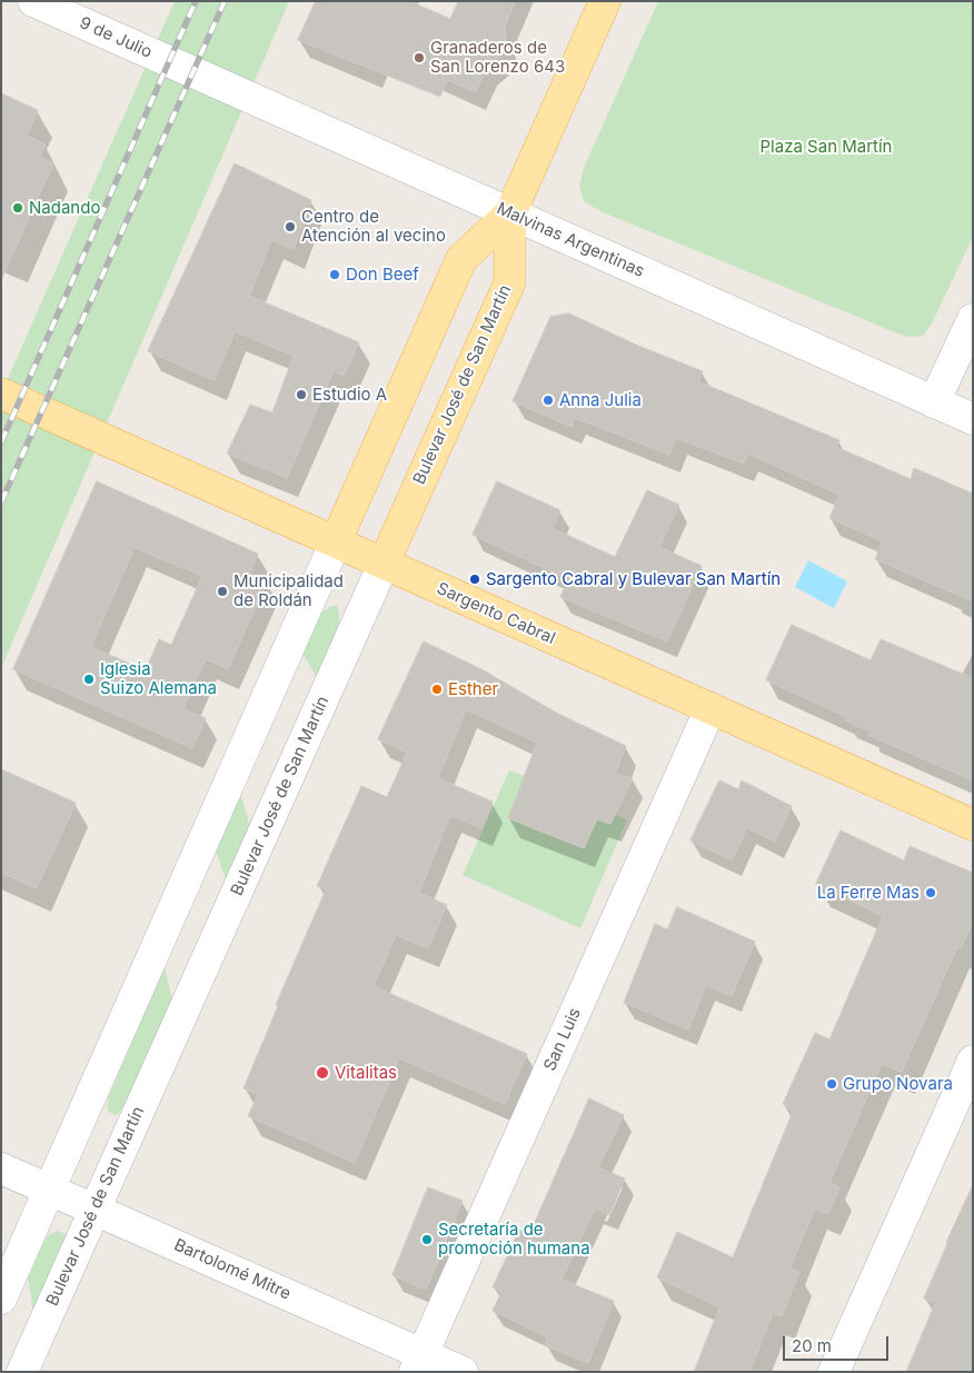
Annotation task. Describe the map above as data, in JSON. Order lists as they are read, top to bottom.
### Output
{
  "streets": {
    "main road": ["Bulevar José de San Martín", "Sargento Cabral"],
    "street": [
      "9 de Julio",
      "Malvinas Argentinas",
      "San Luis",
      "Bartolomé Mitre"
    ]
  },
  "crossings": [
    ["9 de Julio", "Malvinas Argentinas"],
    ["Malvinas Argentinas", "Bulevar José de San Martín"],
    ["Bulevar José de San Martín", "Sargento Cabral"],
    ["Bulevar José de San Martín", "Bartolomé Mitre"],
    ["Sargento Cabral", "San Luis"],
    ["San Luis", "Bartolomé Mitre"]
  ],
  "parks": ["Plaza San Martín"],
  "places": [
    "Granaderos de San Lorenzo 643",
    "Nadando",
    "Centro de Atención al vecino",
    "Don Beef",
    "Estudio A",
    "Anna Julia",
    "Sargento Cabral y Bulevar San Martín",
    "Municipalidad de Roldán",
    "Iglesia Suizo Alemana",
    "Esther",
    "La Ferre Mas",
    "Vitalitas",
    "Grupo Novara",
    "Secretaría de promoción humana"
  ],
  "scale_bar": "20 m"
}
